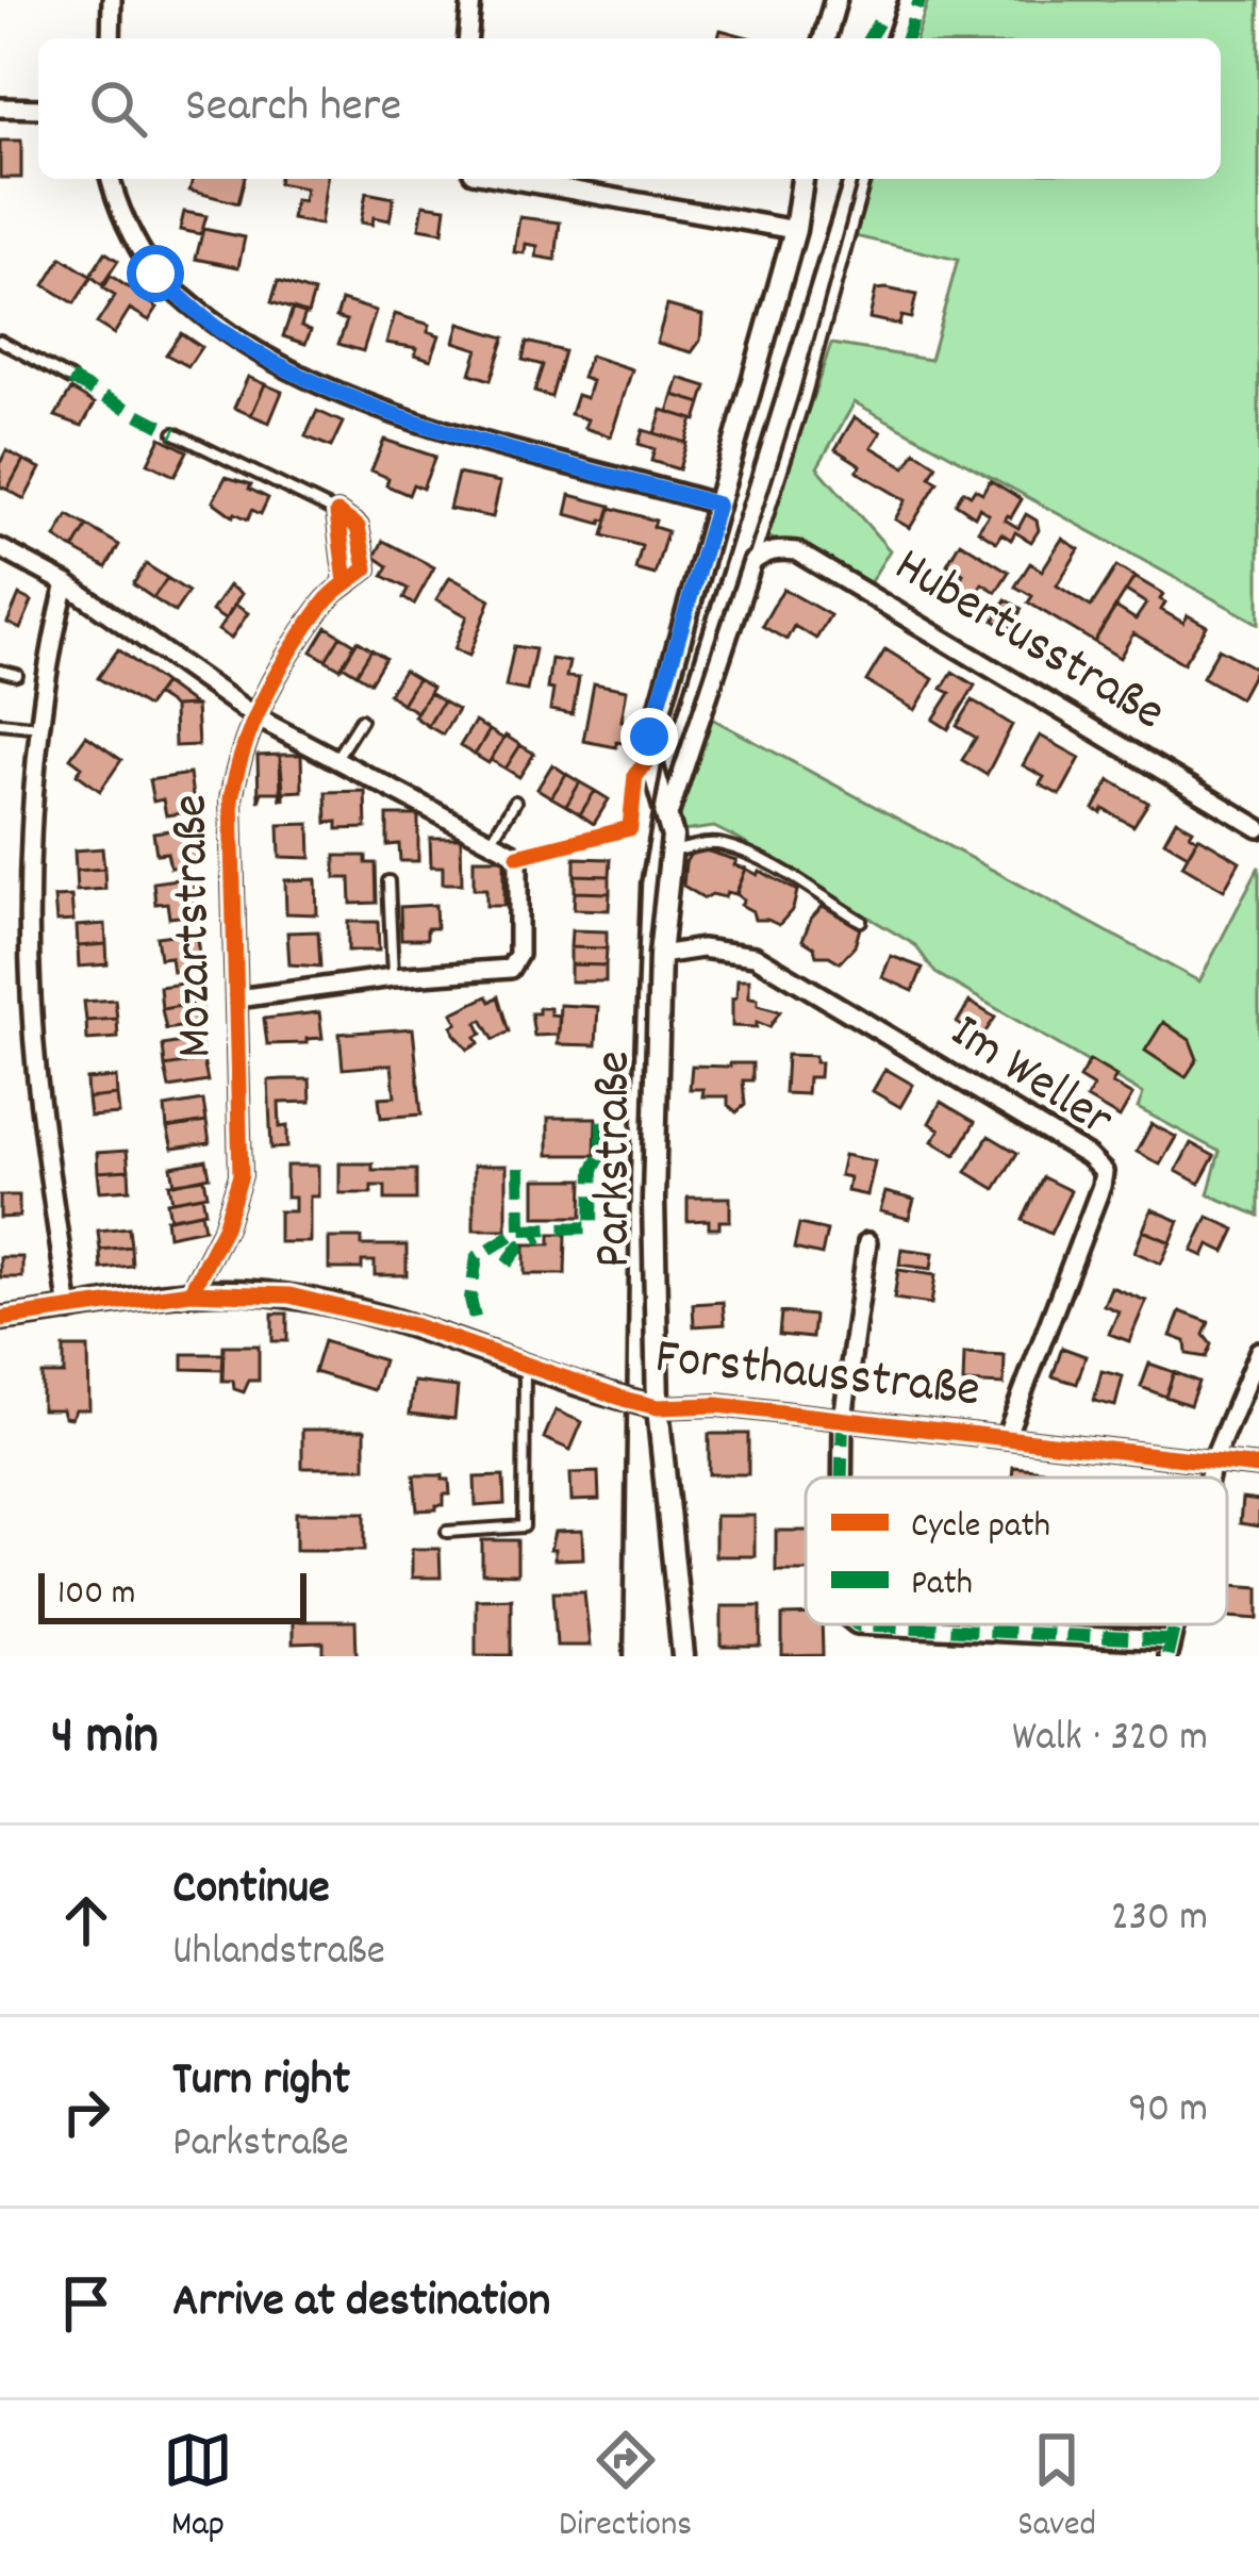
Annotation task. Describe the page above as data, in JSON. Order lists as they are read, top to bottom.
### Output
{
  "streets": {
    "street": [
      "Hubertusstraße",
      "Mozartstraße",
      "Im Weller",
      "Parkstraße",
      "Forsthausstraße"
    ]
  },
  "crossings": [
    ["Hubertusstraße", "Parkstraße"],
    ["Mozartstraße", "Forsthausstraße"],
    ["Im Weller", "Parkstraße"],
    ["Im Weller", "Forsthausstraße"],
    ["Parkstraße", "Forsthausstraße"]
  ],
  "legend": ["Cycle path", "Path"],
  "scale_bar": "100 m",
  "page": {
    "search": "Search here",
    "scale": "100 m",
    "heading": ["4 min", "Walk · 320 m"],
    "list": [
      ["Continue", "Uhlandstraße", "230 m"],
      ["Turn right", "Parkstraße", "90 m"],
      "Arrive at destination"
    ],
    "nav": ["Map", "Directions", "Saved"]
  }
}
